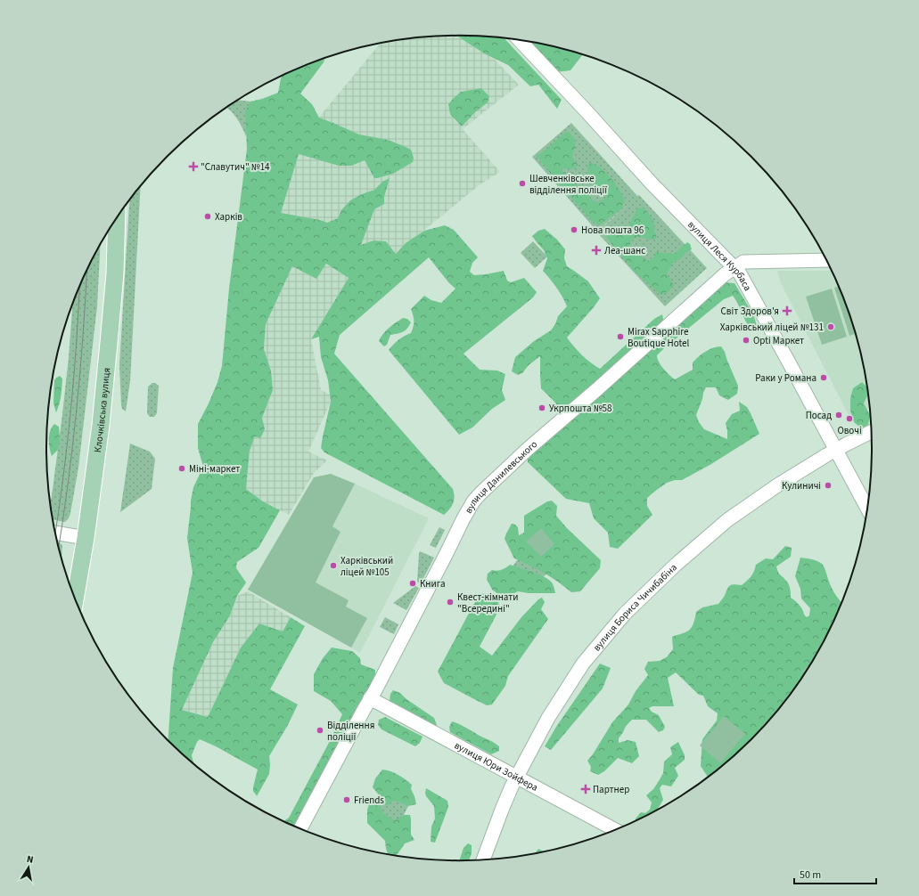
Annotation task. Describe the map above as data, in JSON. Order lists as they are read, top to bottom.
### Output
{
  "streets": {
    "main road": ["Клочківська вулиця"],
    "street": [
      "вулиця Леся Курбаса",
      "вулиця Данилевського",
      "вулиця Бориса Чичибабіна",
      "вулиця Юри Зойфера"
    ]
  },
  "crossings": [
    ["вулиця Леся Курбаса", "вулиця Данилевського"],
    ["вулиця Леся Курбаса", "вулиця Бориса Чичибабіна"],
    ["вулиця Данилевського", "вулиця Юри Зойфера"],
    ["вулиця Бориса Чичибабіна", "вулиця Юри Зойфера"]
  ],
  "places": {
    "health": [
      "\"Славутич\" №14",
      "Леа-шанс",
      "Світ Здоров'я",
      "Партнер"
    ],
    "other": [
      "Шевченківське відділення поліції",
      "Харків",
      "Нова пошта 96",
      "Харківський ліцей №131",
      "Mirax Sapphire Boutique Hotel",
      "Opti Маркет",
      "Раки у Романа",
      "Укрпошта №58",
      "Посад",
      "Овочі",
      "Міні-маркет",
      "Кулиничі",
      "Харківський ліцей №105",
      "Книга",
      "Квест-кімнати \"Всередині\"",
      "Відділення поліції",
      "Friends"
    ]
  },
  "scale_bar": "50 m",
  "north": "top"
}
